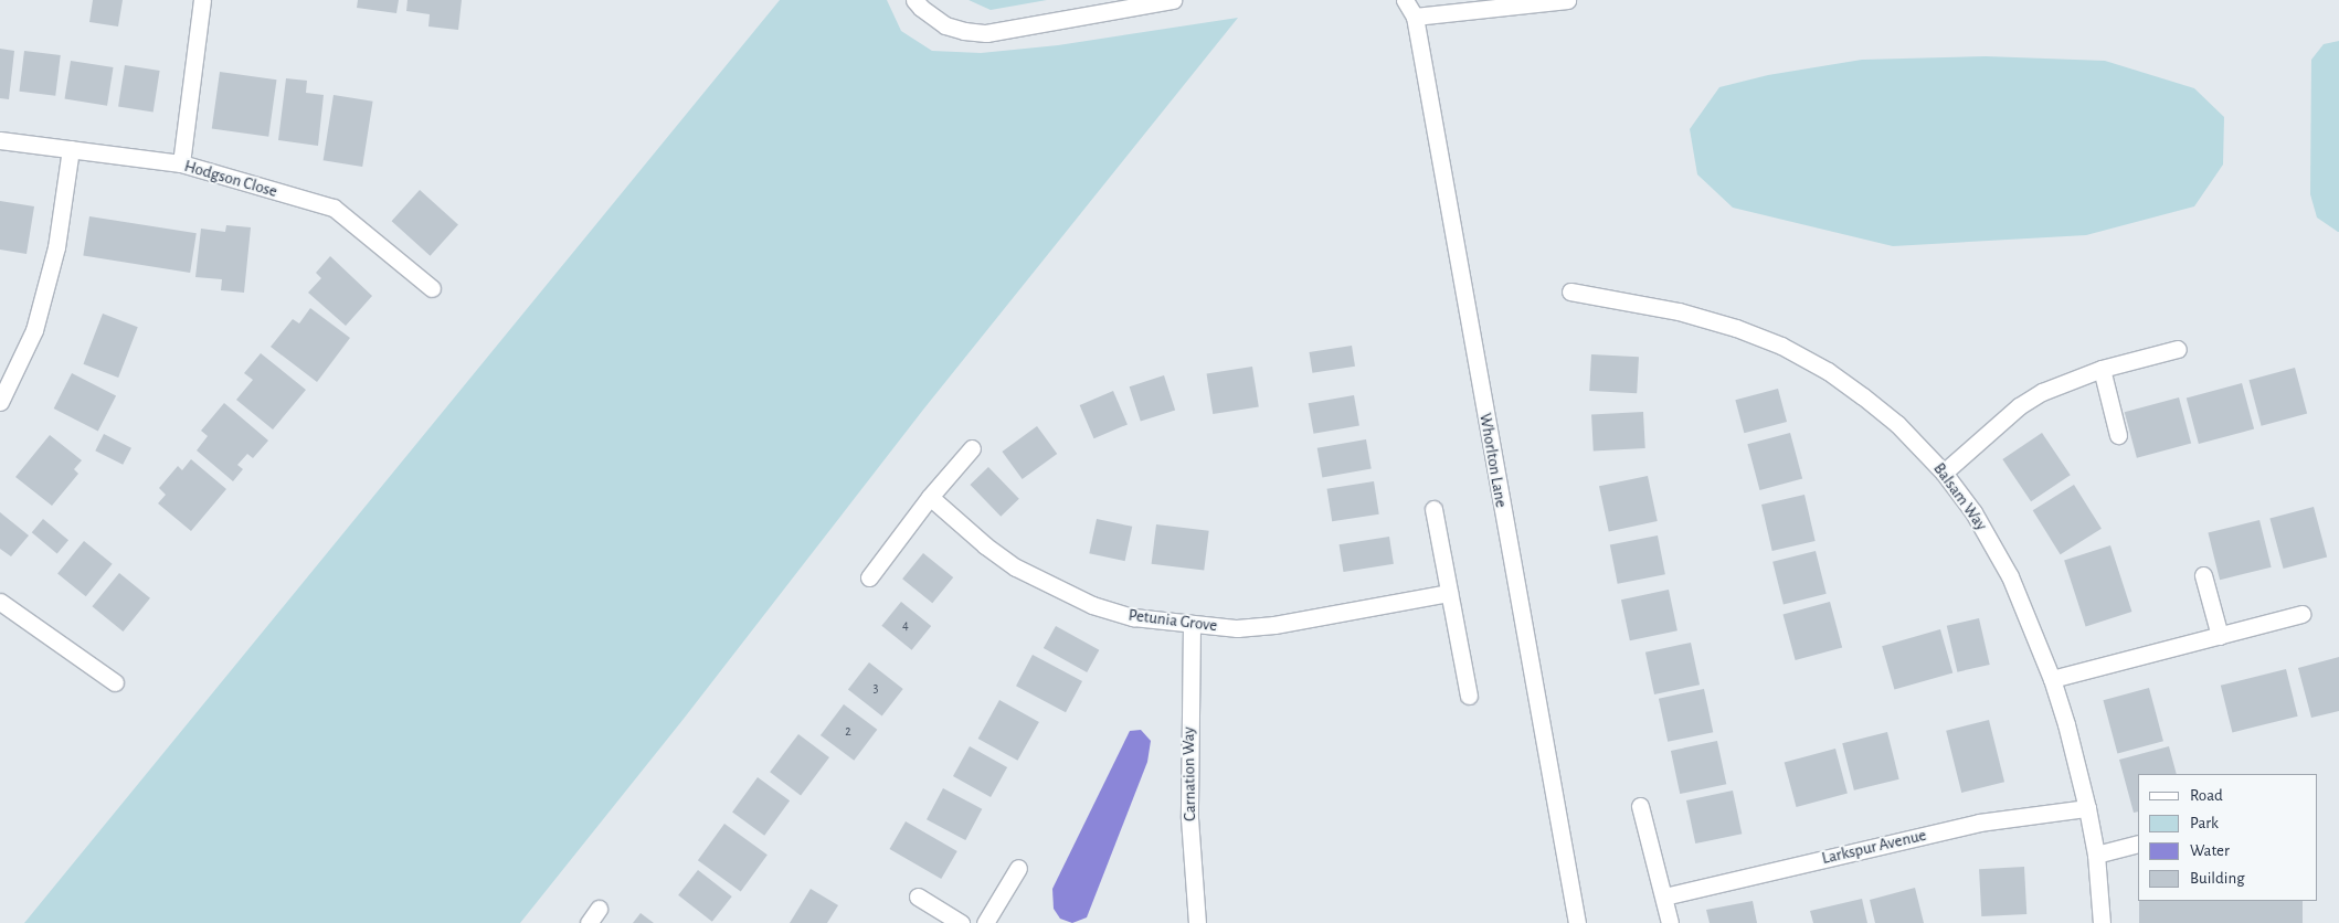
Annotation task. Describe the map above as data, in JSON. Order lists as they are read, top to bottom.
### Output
{
  "streets": {
    "street": [
      "Hodgson Close",
      "Whorlton Lane",
      "Balsam Way",
      "Petunia Grove",
      "Carnation Way",
      "Larkspur Avenue"
    ]
  },
  "crossings": [
    ["Balsam Way", "Larkspur Avenue"],
    ["Petunia Grove", "Carnation Way"]
  ],
  "house_numbers": ["4", "3", "2"],
  "legend": [
    "Road",
    "Park",
    "Water",
    "Building"
  ]
}
